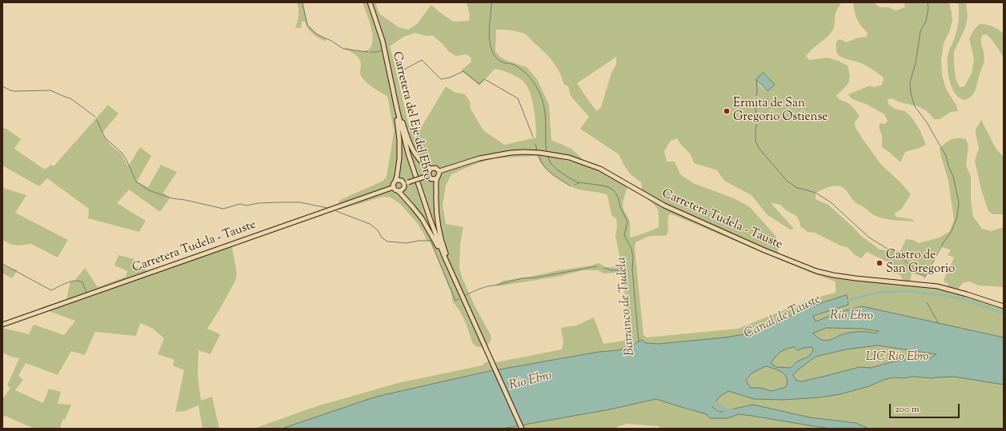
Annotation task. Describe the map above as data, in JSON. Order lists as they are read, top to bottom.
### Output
{
  "streets": {
    "main road": ["Carretera del Eje del Ebro", "Carretera Tudela - Tauste"]
  },
  "water": ["Barranco de Tudela", "Río Ebro", "Canal de Tauste"],
  "parks": ["LIC Río Ebro"],
  "places": ["Ermita de San Gregorio Ostiense", "Castro de San Gregorio"],
  "scale_bar": "200 m"
}
